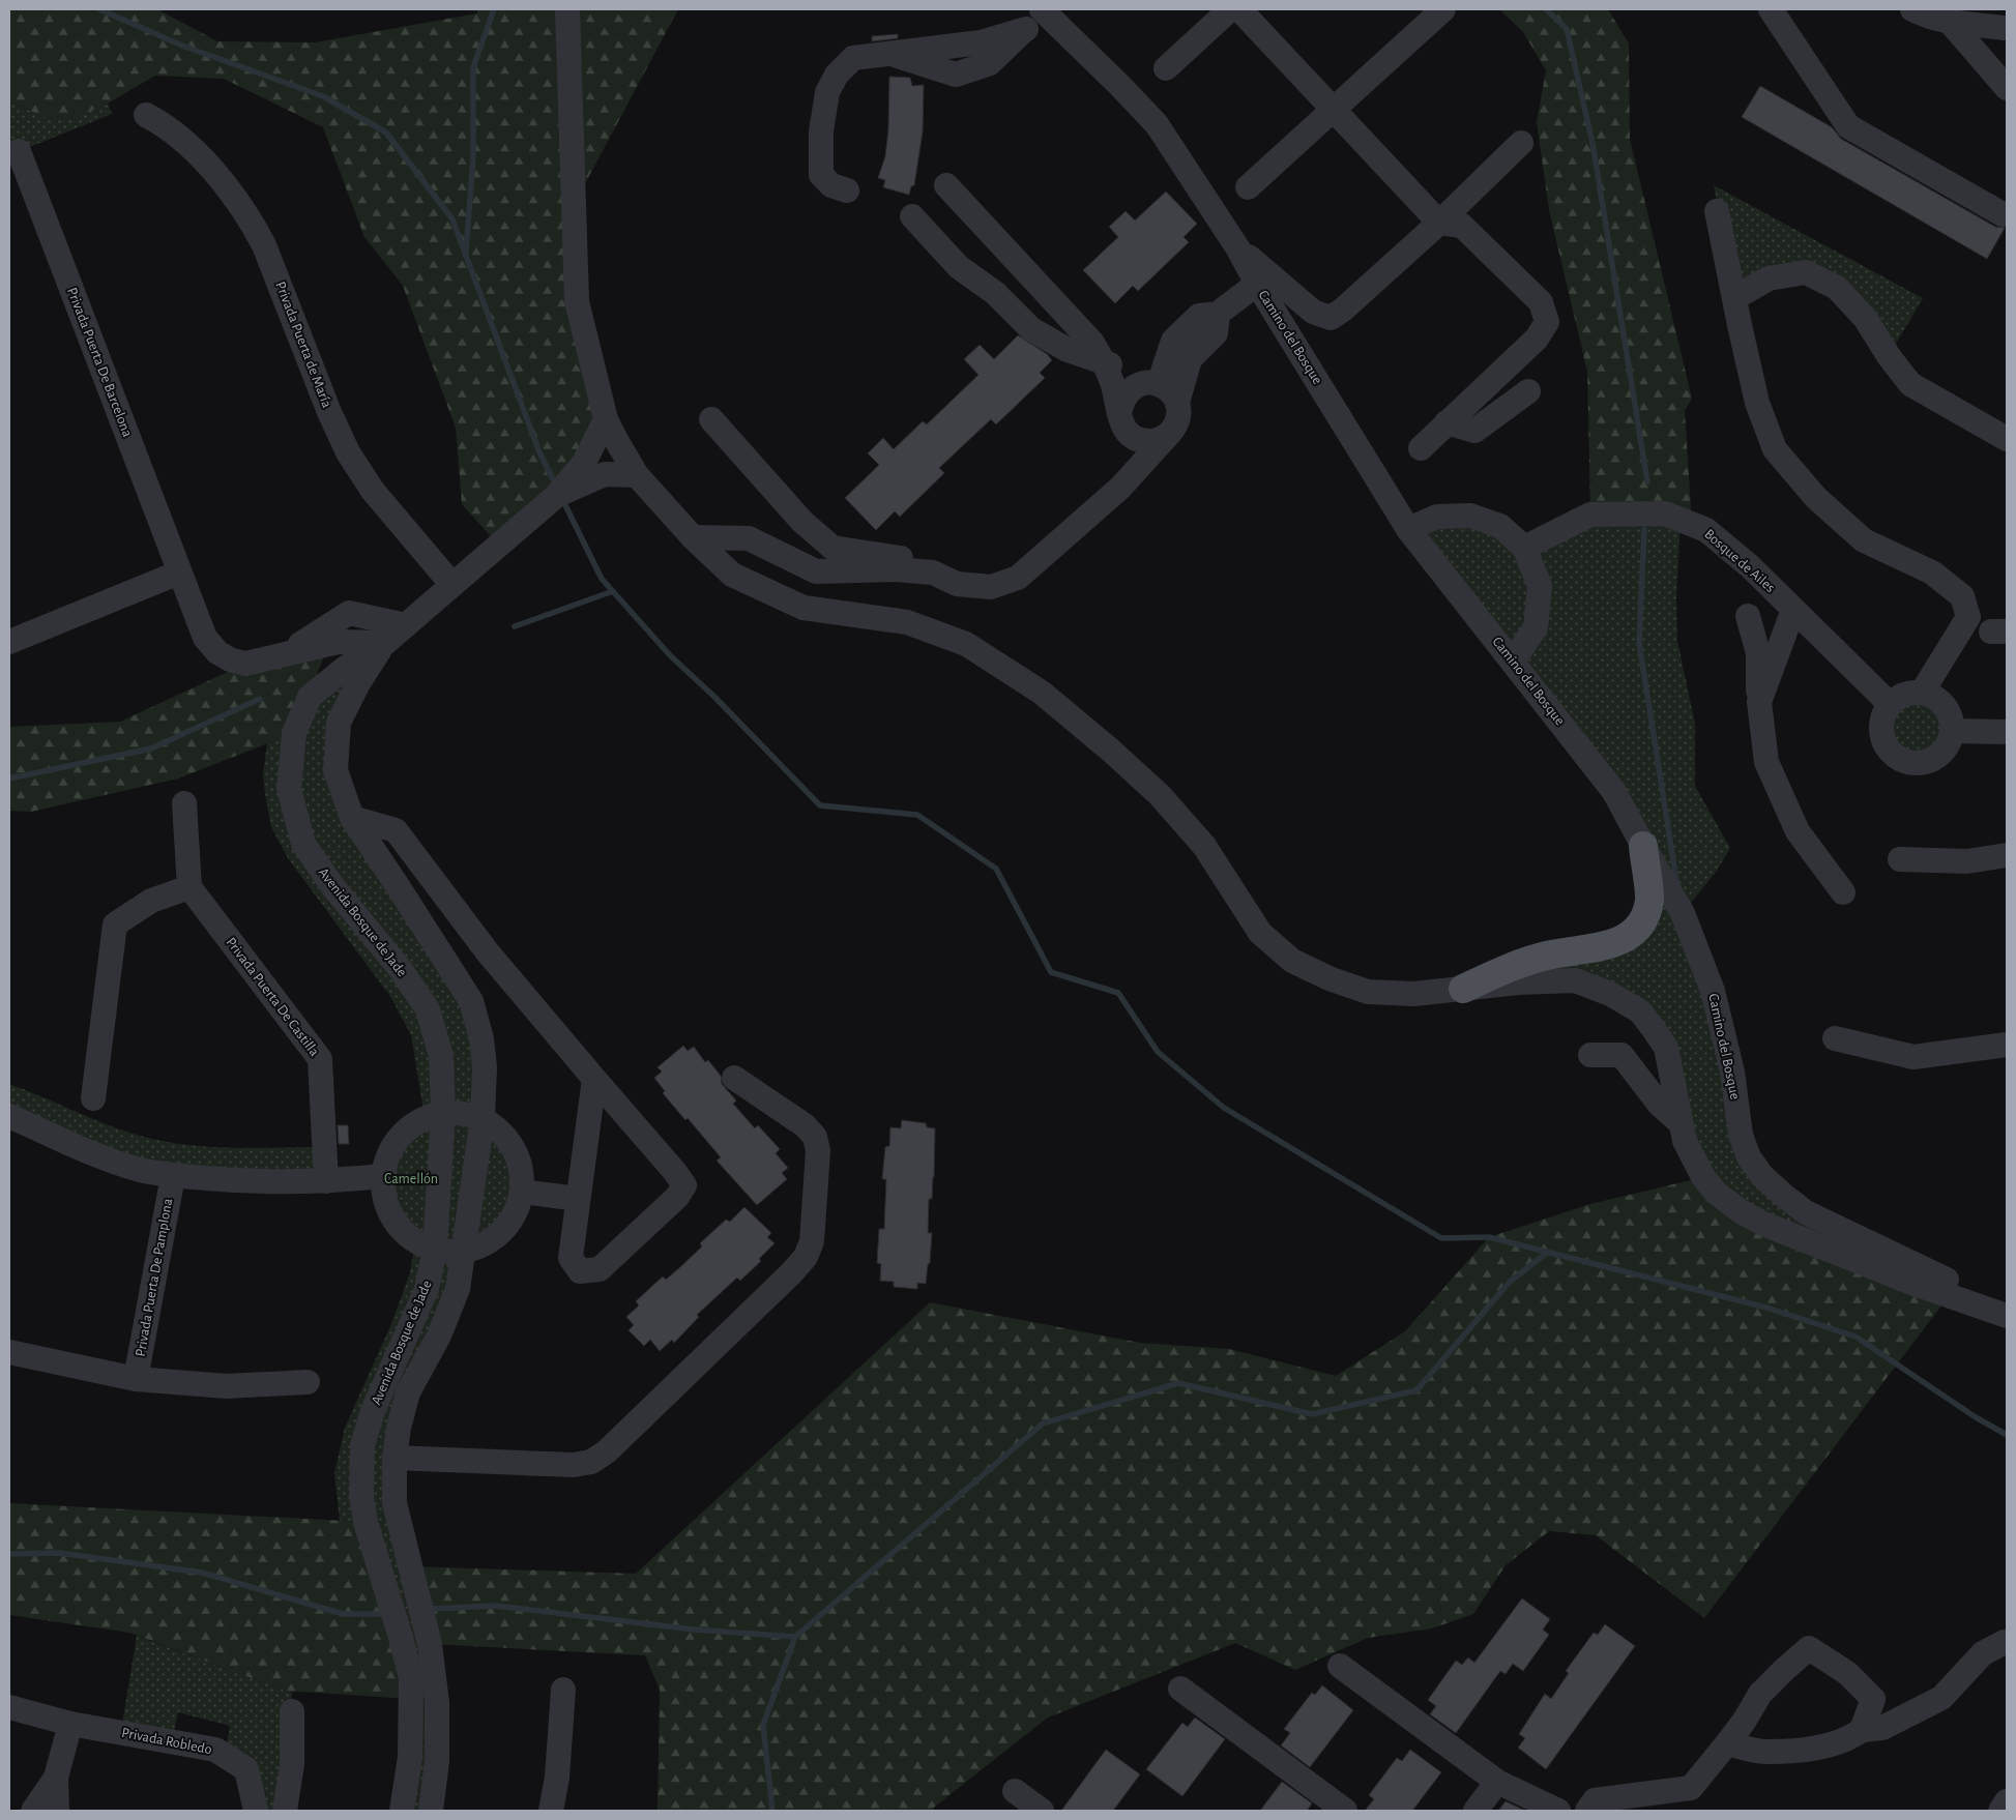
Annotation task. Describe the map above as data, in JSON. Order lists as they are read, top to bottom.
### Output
{
  "streets": {
    "street": [
      "Camino del Bosque",
      "Privada Puerta de María",
      "Privada Puerta De Barcelona",
      "Bosque de Ailes",
      "Avenida Bosque de Jade",
      "Privada Puerta De Castilla",
      "Privada Puerta De Pamplona",
      "Privada Robledo"
    ]
  },
  "crossings": [
    ["Privada Puerta de María", "Avenida Bosque de Jade"],
    ["Privada Puerta De Barcelona", "Avenida Bosque de Jade"]
  ],
  "parks": ["Camellón"]
}
